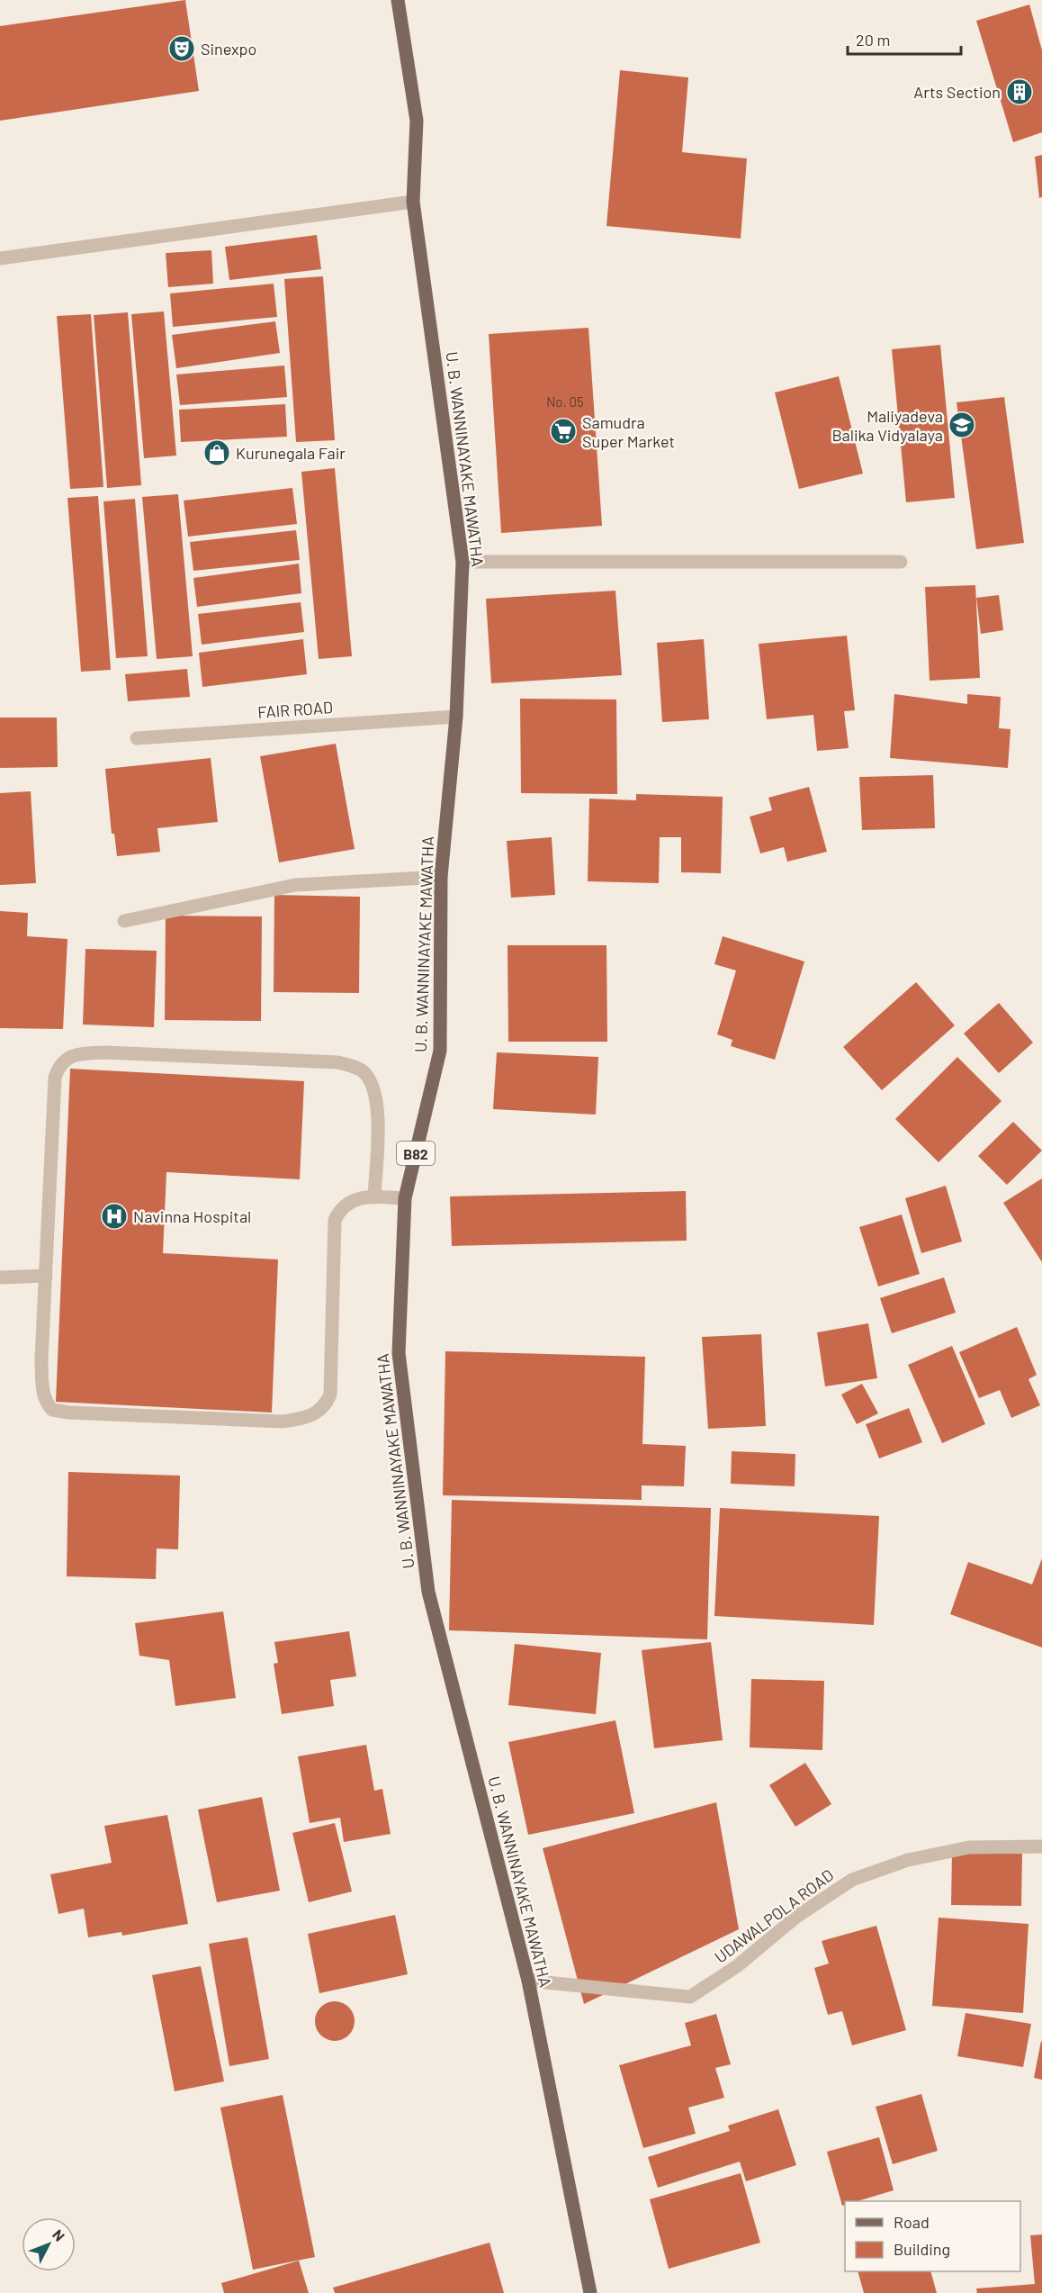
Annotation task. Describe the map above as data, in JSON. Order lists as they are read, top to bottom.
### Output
{
  "streets": {
    "main road": ["U. B. WANNINAYAKE MAWATHA", "B82"],
    "street": ["FAIR ROAD", "UDAWALPOLA ROAD"]
  },
  "crossings": [
    ["U. B. WANNINAYAKE MAWATHA", "FAIR ROAD"],
    ["U. B. WANNINAYAKE MAWATHA", "UDAWALPOLA ROAD"]
  ],
  "places": {
    "theatre": ["Sinexpo"],
    "building": ["Arts Section"],
    "school or university": ["Maliyadeva Balika Vidyalaya"],
    "supermarket": ["Samudra Super Market"],
    "shop": ["Kurunegala Fair"],
    "hospital": ["Navinna Hospital"]
  },
  "house_numbers": ["No. 05"],
  "legend": ["Road", "Building"],
  "scale_bar": "20 m",
  "north": "top right"
}
